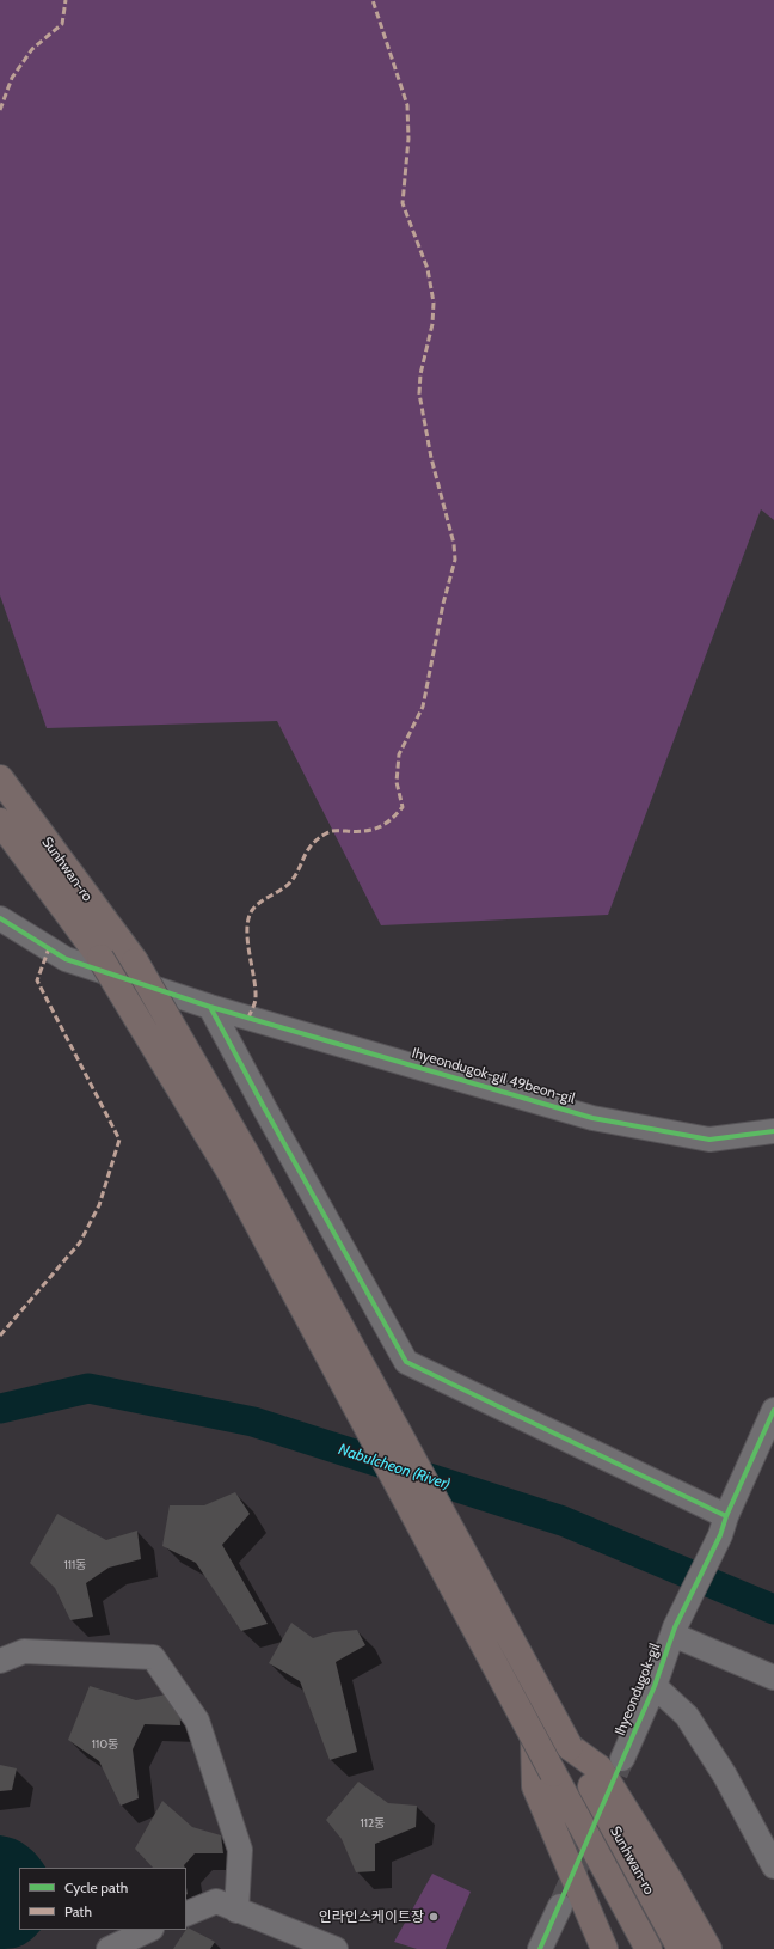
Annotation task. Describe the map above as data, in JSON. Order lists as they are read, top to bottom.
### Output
{
  "streets": {
    "highway": ["Sunhwan-ro"],
    "street": ["Ihyeondugok-gil 49beon-gil", "Ihyeondugok-gil"]
  },
  "water": ["Nabulcheon (River)"],
  "places": ["인라인스케이트장"],
  "house_numbers": ["111동", "110동", "112동"],
  "legend": ["Cycle path", "Path"]
}
